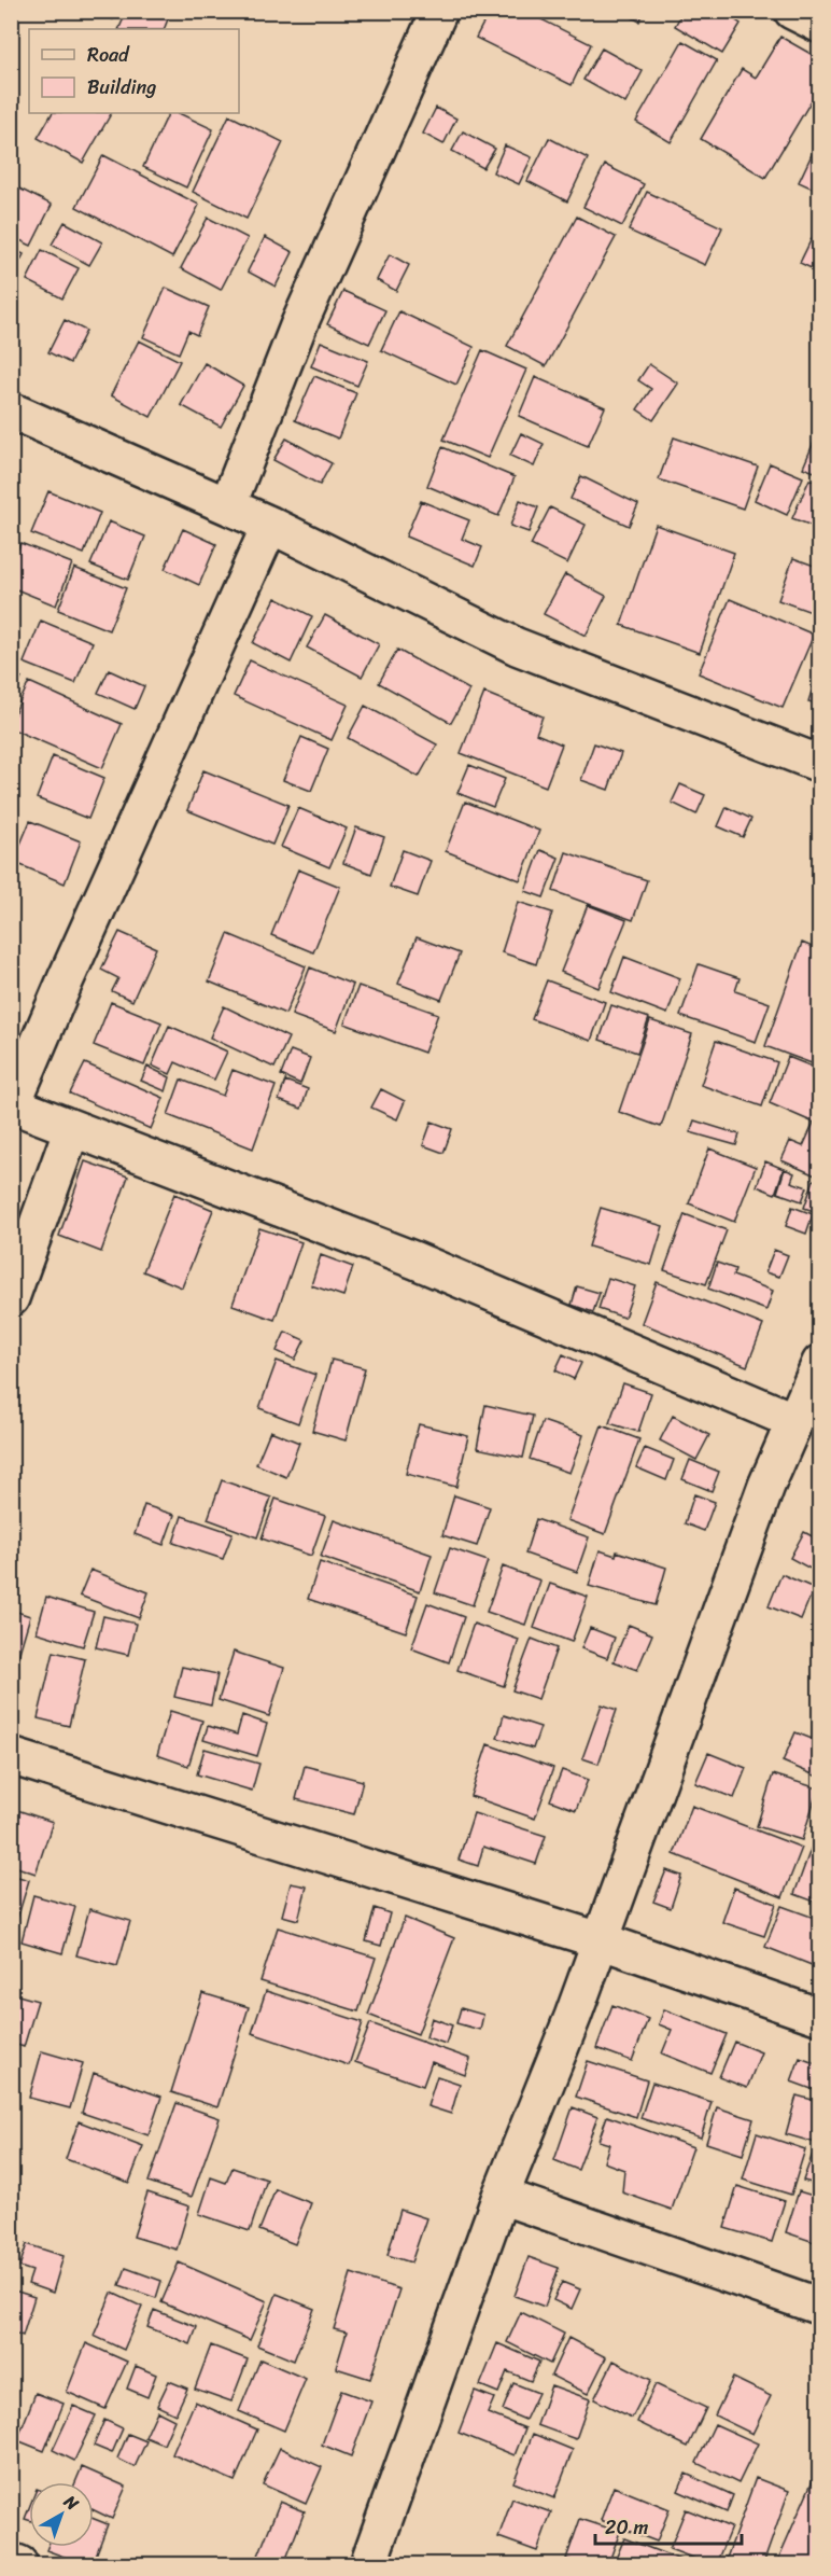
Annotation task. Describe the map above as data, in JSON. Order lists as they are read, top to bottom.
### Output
{
  "legend": ["Road", "Building"],
  "scale_bar": "20 m",
  "north": "top right"
}
